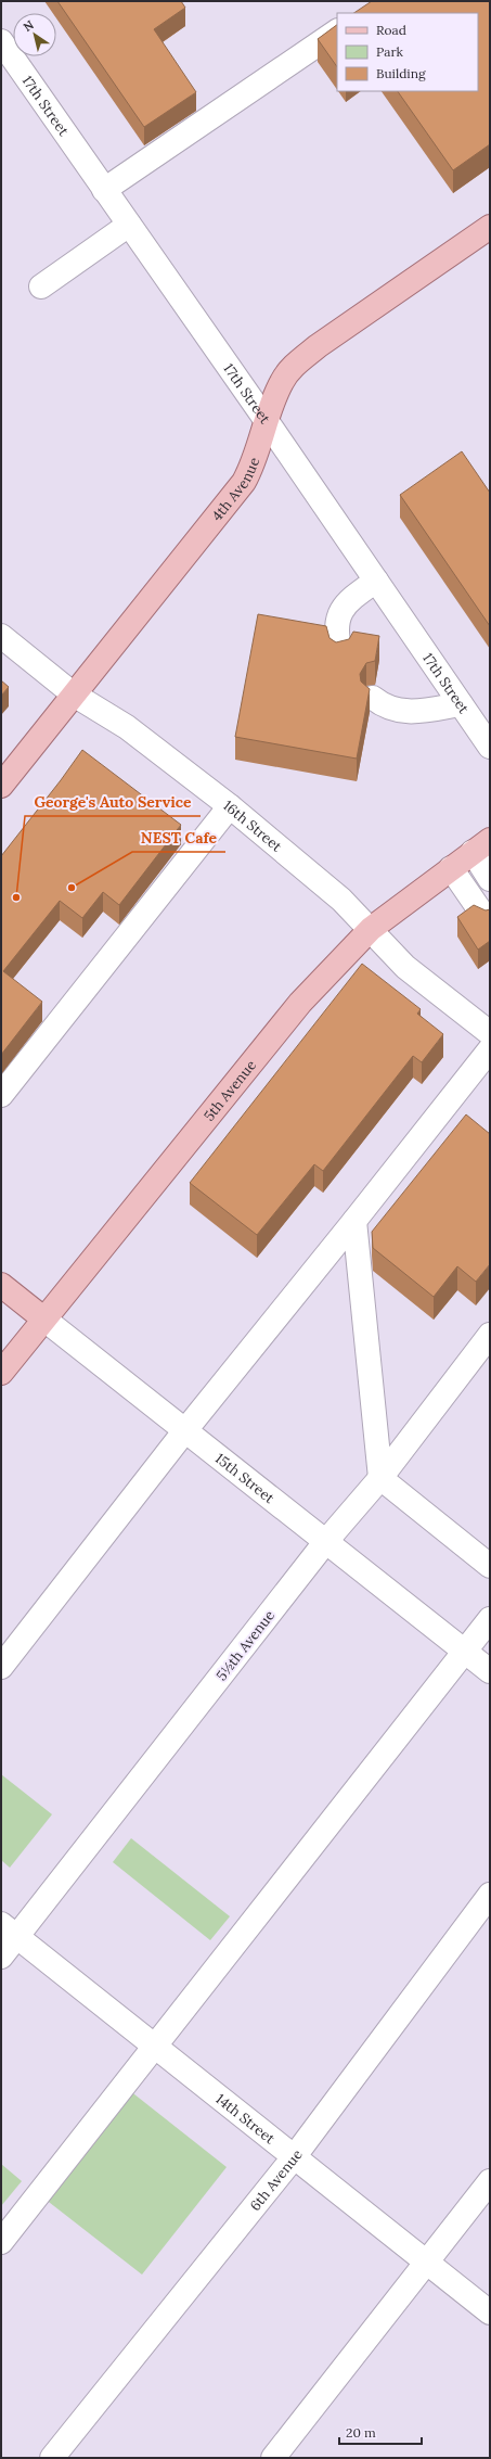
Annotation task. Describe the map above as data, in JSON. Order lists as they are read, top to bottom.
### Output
{
  "streets": {
    "main road": ["4th Avenue", "5th Avenue", "15th Street"],
    "street": [
      "17th Street",
      "16th Street",
      "5½th Avenue",
      "14th Street",
      "6th Avenue"
    ]
  },
  "crossings": [
    ["17th Street", "4th Avenue"],
    ["4th Avenue", "16th Street"],
    ["16th Street", "5th Avenue"],
    ["5th Avenue", "15th Street"],
    ["15th Street", "5½th Avenue"],
    ["5½th Avenue", "14th Street"],
    ["14th Street", "6th Avenue"]
  ],
  "places": ["NEST Cafe", "George's Auto Service"],
  "legend": ["Road", "Park", "Building"],
  "scale_bar": "20 m",
  "north": "top left"
}
